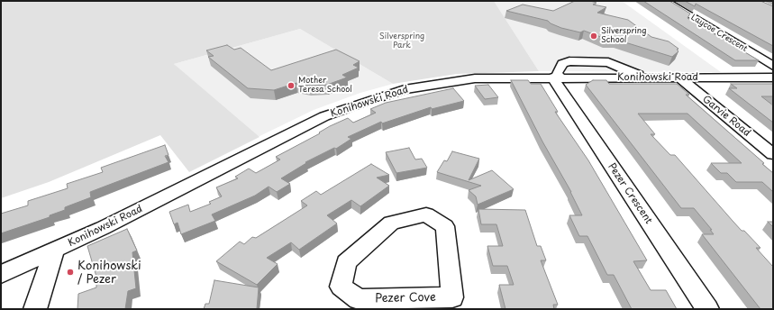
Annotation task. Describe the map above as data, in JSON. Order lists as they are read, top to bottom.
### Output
{
  "streets": {
    "street": [
      "Laycoe Crescent",
      "Konihowski Road",
      "Garvie Road",
      "Pezer Crescent",
      "Pezer Cove"
    ]
  },
  "crossings": [
    ["Konihowski Road", "Garvie Road"],
    ["Konihowski Road", "Pezer Crescent"]
  ],
  "parks": ["Silverspring Park"],
  "places": ["Silverspring School", "Mother Teresa School", "Konihowski / Pezer"]
}
